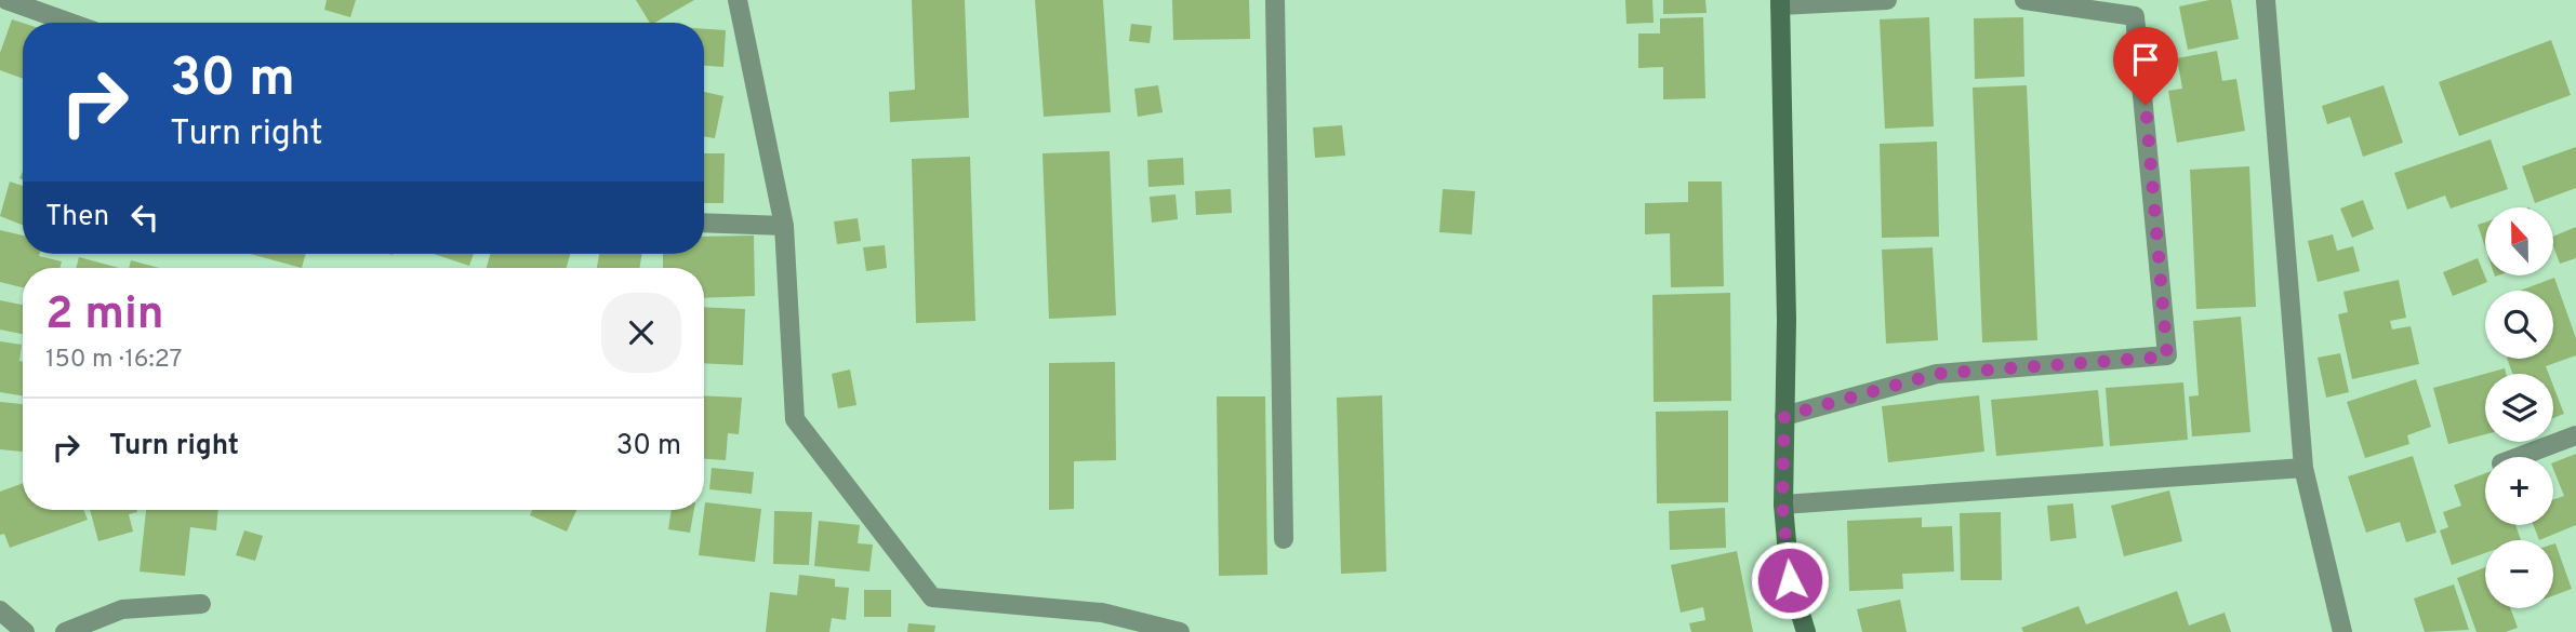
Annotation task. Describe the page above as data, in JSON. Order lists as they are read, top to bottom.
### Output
{
  "north": "top",
  "page": {
    "turn": ["30 m", "Turn right"],
    "then": "Then",
    "map_buttons": ["+", "−"],
    "heading": ["2 min", "150 m · 16:27"],
    "list": [
      {
        "name": "Turn right",
        "value": "30 m"
      }
    ]
  }
}
